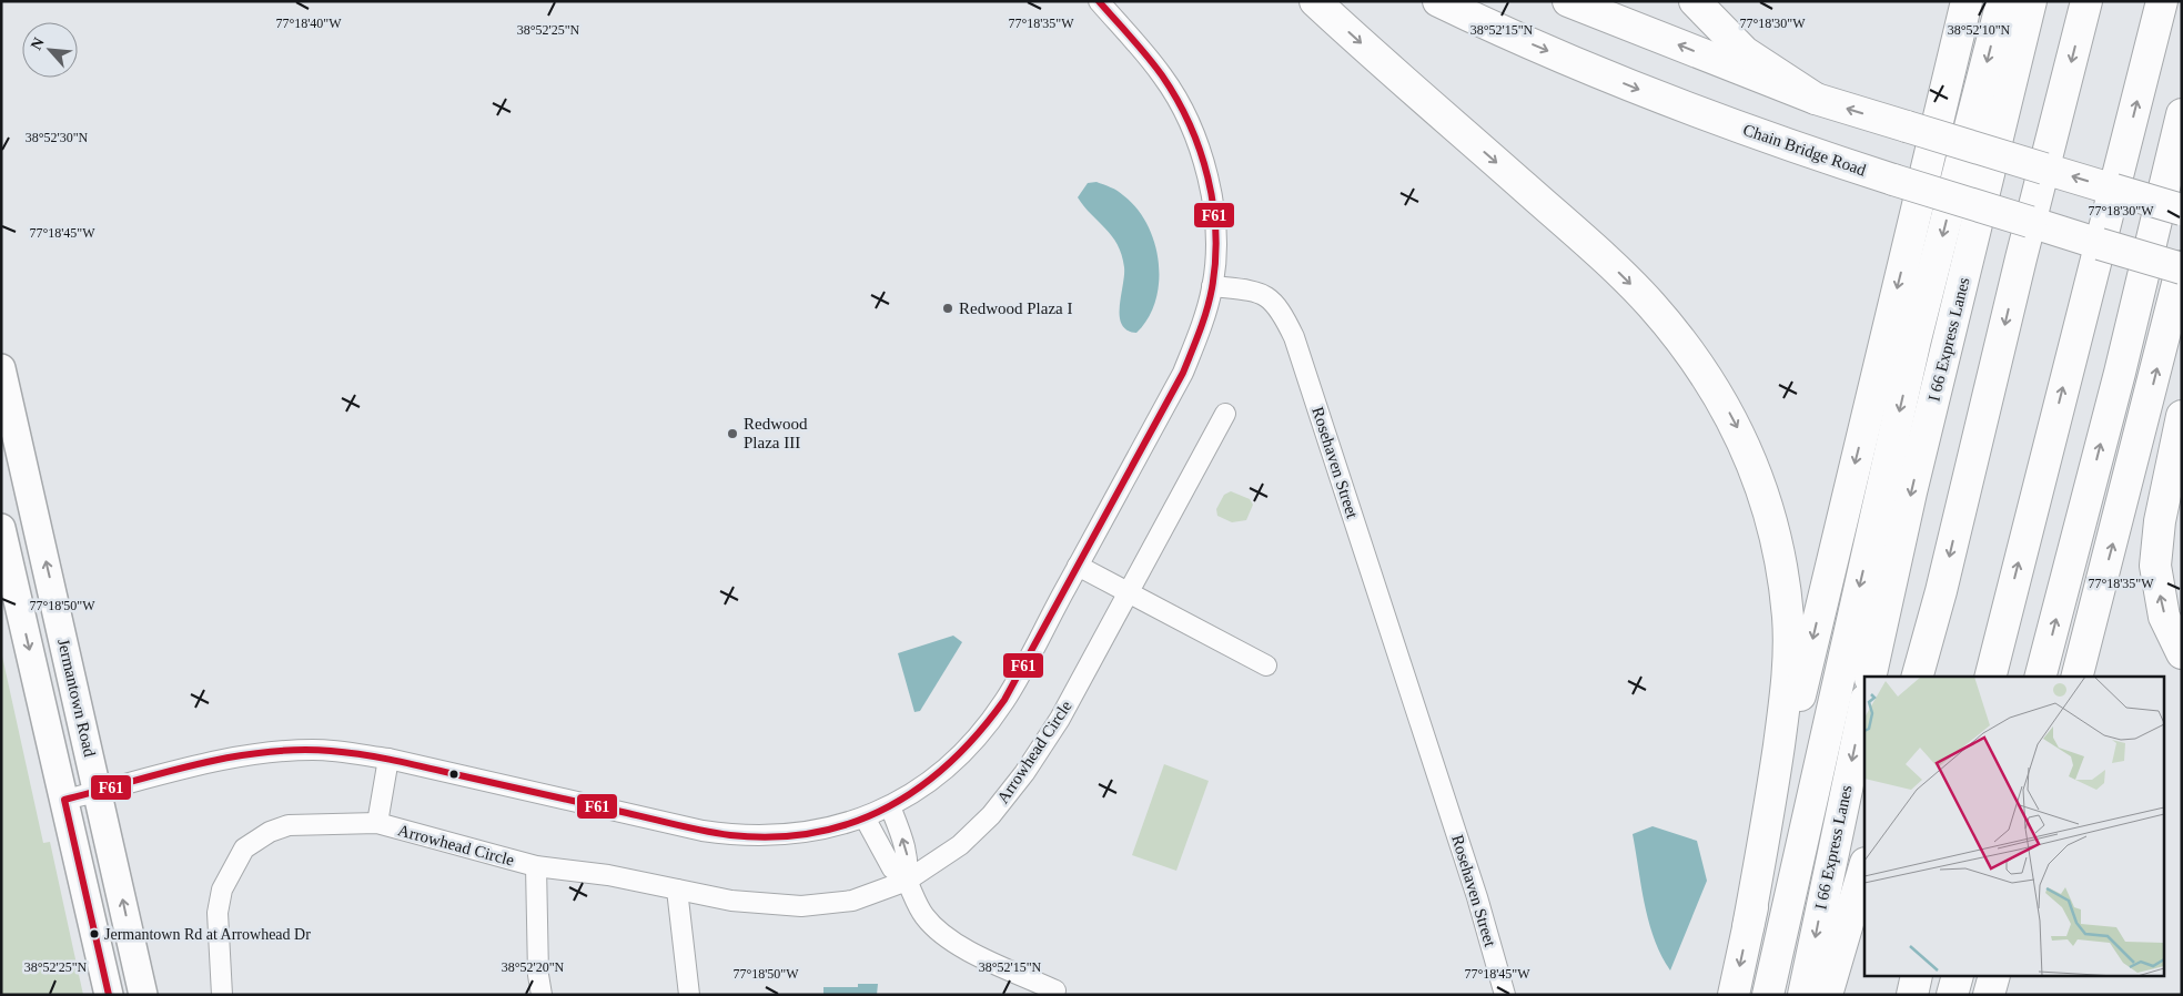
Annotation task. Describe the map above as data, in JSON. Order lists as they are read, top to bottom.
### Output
{
  "streets": {
    "main road": ["Chain Bridge Road", "I 66 Express Lanes", "Jermantown Road"],
    "street": ["Rosehaven Street", "Arrowhead Circle"]
  },
  "places": ["Redwood Plaza I", "Redwood Plaza III", "Jermantown Rd at Arrowhead Dr"],
  "lines": ["transit line F61"],
  "north": "top left",
  "coordinates": [
    "77°18'40\"W",
    "77°18'35\"W",
    "77°18'30\"W",
    "38°52'25\"N",
    "38°52'15\"N",
    "38°52'10\"N",
    "38°52'30\"N",
    "77°18'45\"W",
    "77°18'50\"W",
    "38°52'20\"N"
  ]
}
